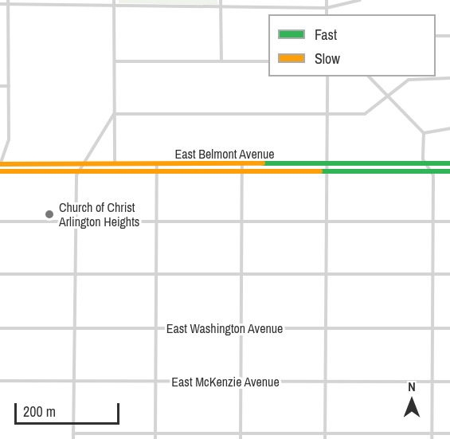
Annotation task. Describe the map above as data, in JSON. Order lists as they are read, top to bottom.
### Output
{
  "streets": {
    "main road": ["East Belmont Avenue"],
    "street": ["East Washington Avenue", "East McKenzie Avenue"]
  },
  "places": ["Church of Christ Arlington Heights"],
  "legend": ["Fast", "Slow"],
  "scale_bar": "200 m",
  "north": "top"
}
